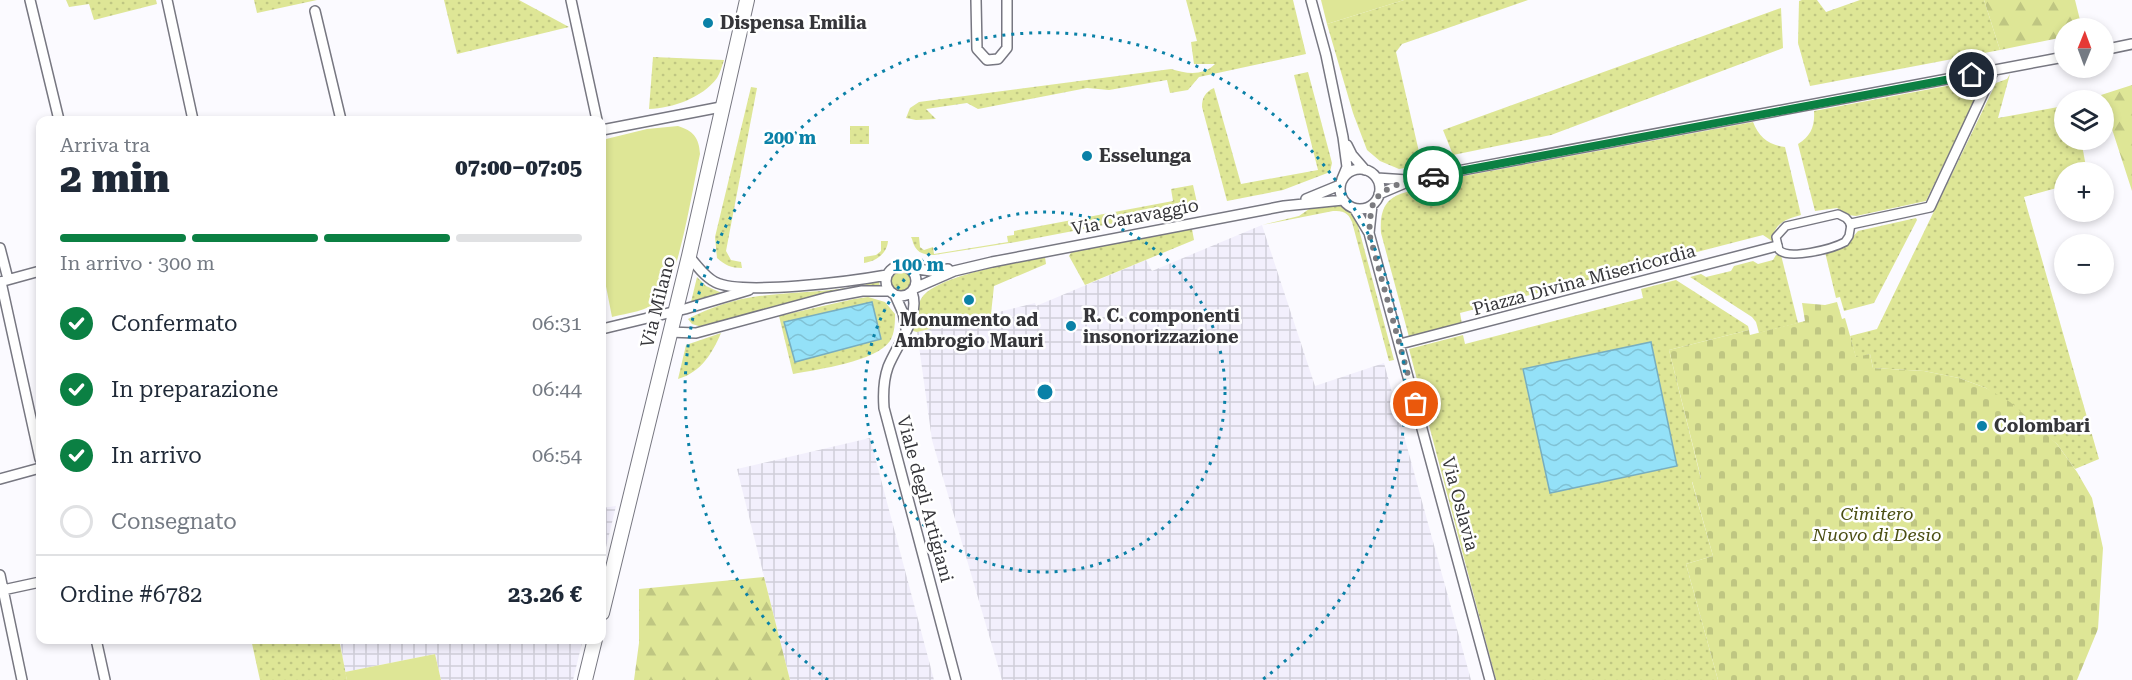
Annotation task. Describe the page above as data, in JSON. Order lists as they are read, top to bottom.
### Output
{
  "streets": {
    "main road": ["Via Milano"],
    "street": [
      "Via Caravaggio",
      "Piazza Divina Misericordia",
      "Viale degli Artigiani",
      "Via Oslavia"
    ]
  },
  "crossings": [
    ["Via Caravaggio", "Viale degli Artigiani"],
    ["Via Caravaggio", "Via Oslavia"],
    ["Piazza Divina Misericordia", "Via Oslavia"]
  ],
  "parks": ["Cimitero Nuovo di Desio"],
  "places": [
    "Dispensa Emilia",
    "Esselunga",
    "Monumento ad Ambrogio Mauri",
    "R. C. componenti insonorizzazione",
    "Colombari"
  ],
  "north": "top",
  "page": {
    "map_buttons": ["+", "−"],
    "heading": ["2 min", "Arriva tra", "07:00–07:05"],
    "panel": ["Ordine #6782", "23.26 €"],
    "bar": "In arrivo · 300 m",
    "list": [
      ["Confermato", "06:31"],
      ["In preparazione", "06:44"],
      ["In arrivo", "06:54"],
      "Consegnato"
    ]
  },
  "rings": ["200 m", "100 m"]
}
